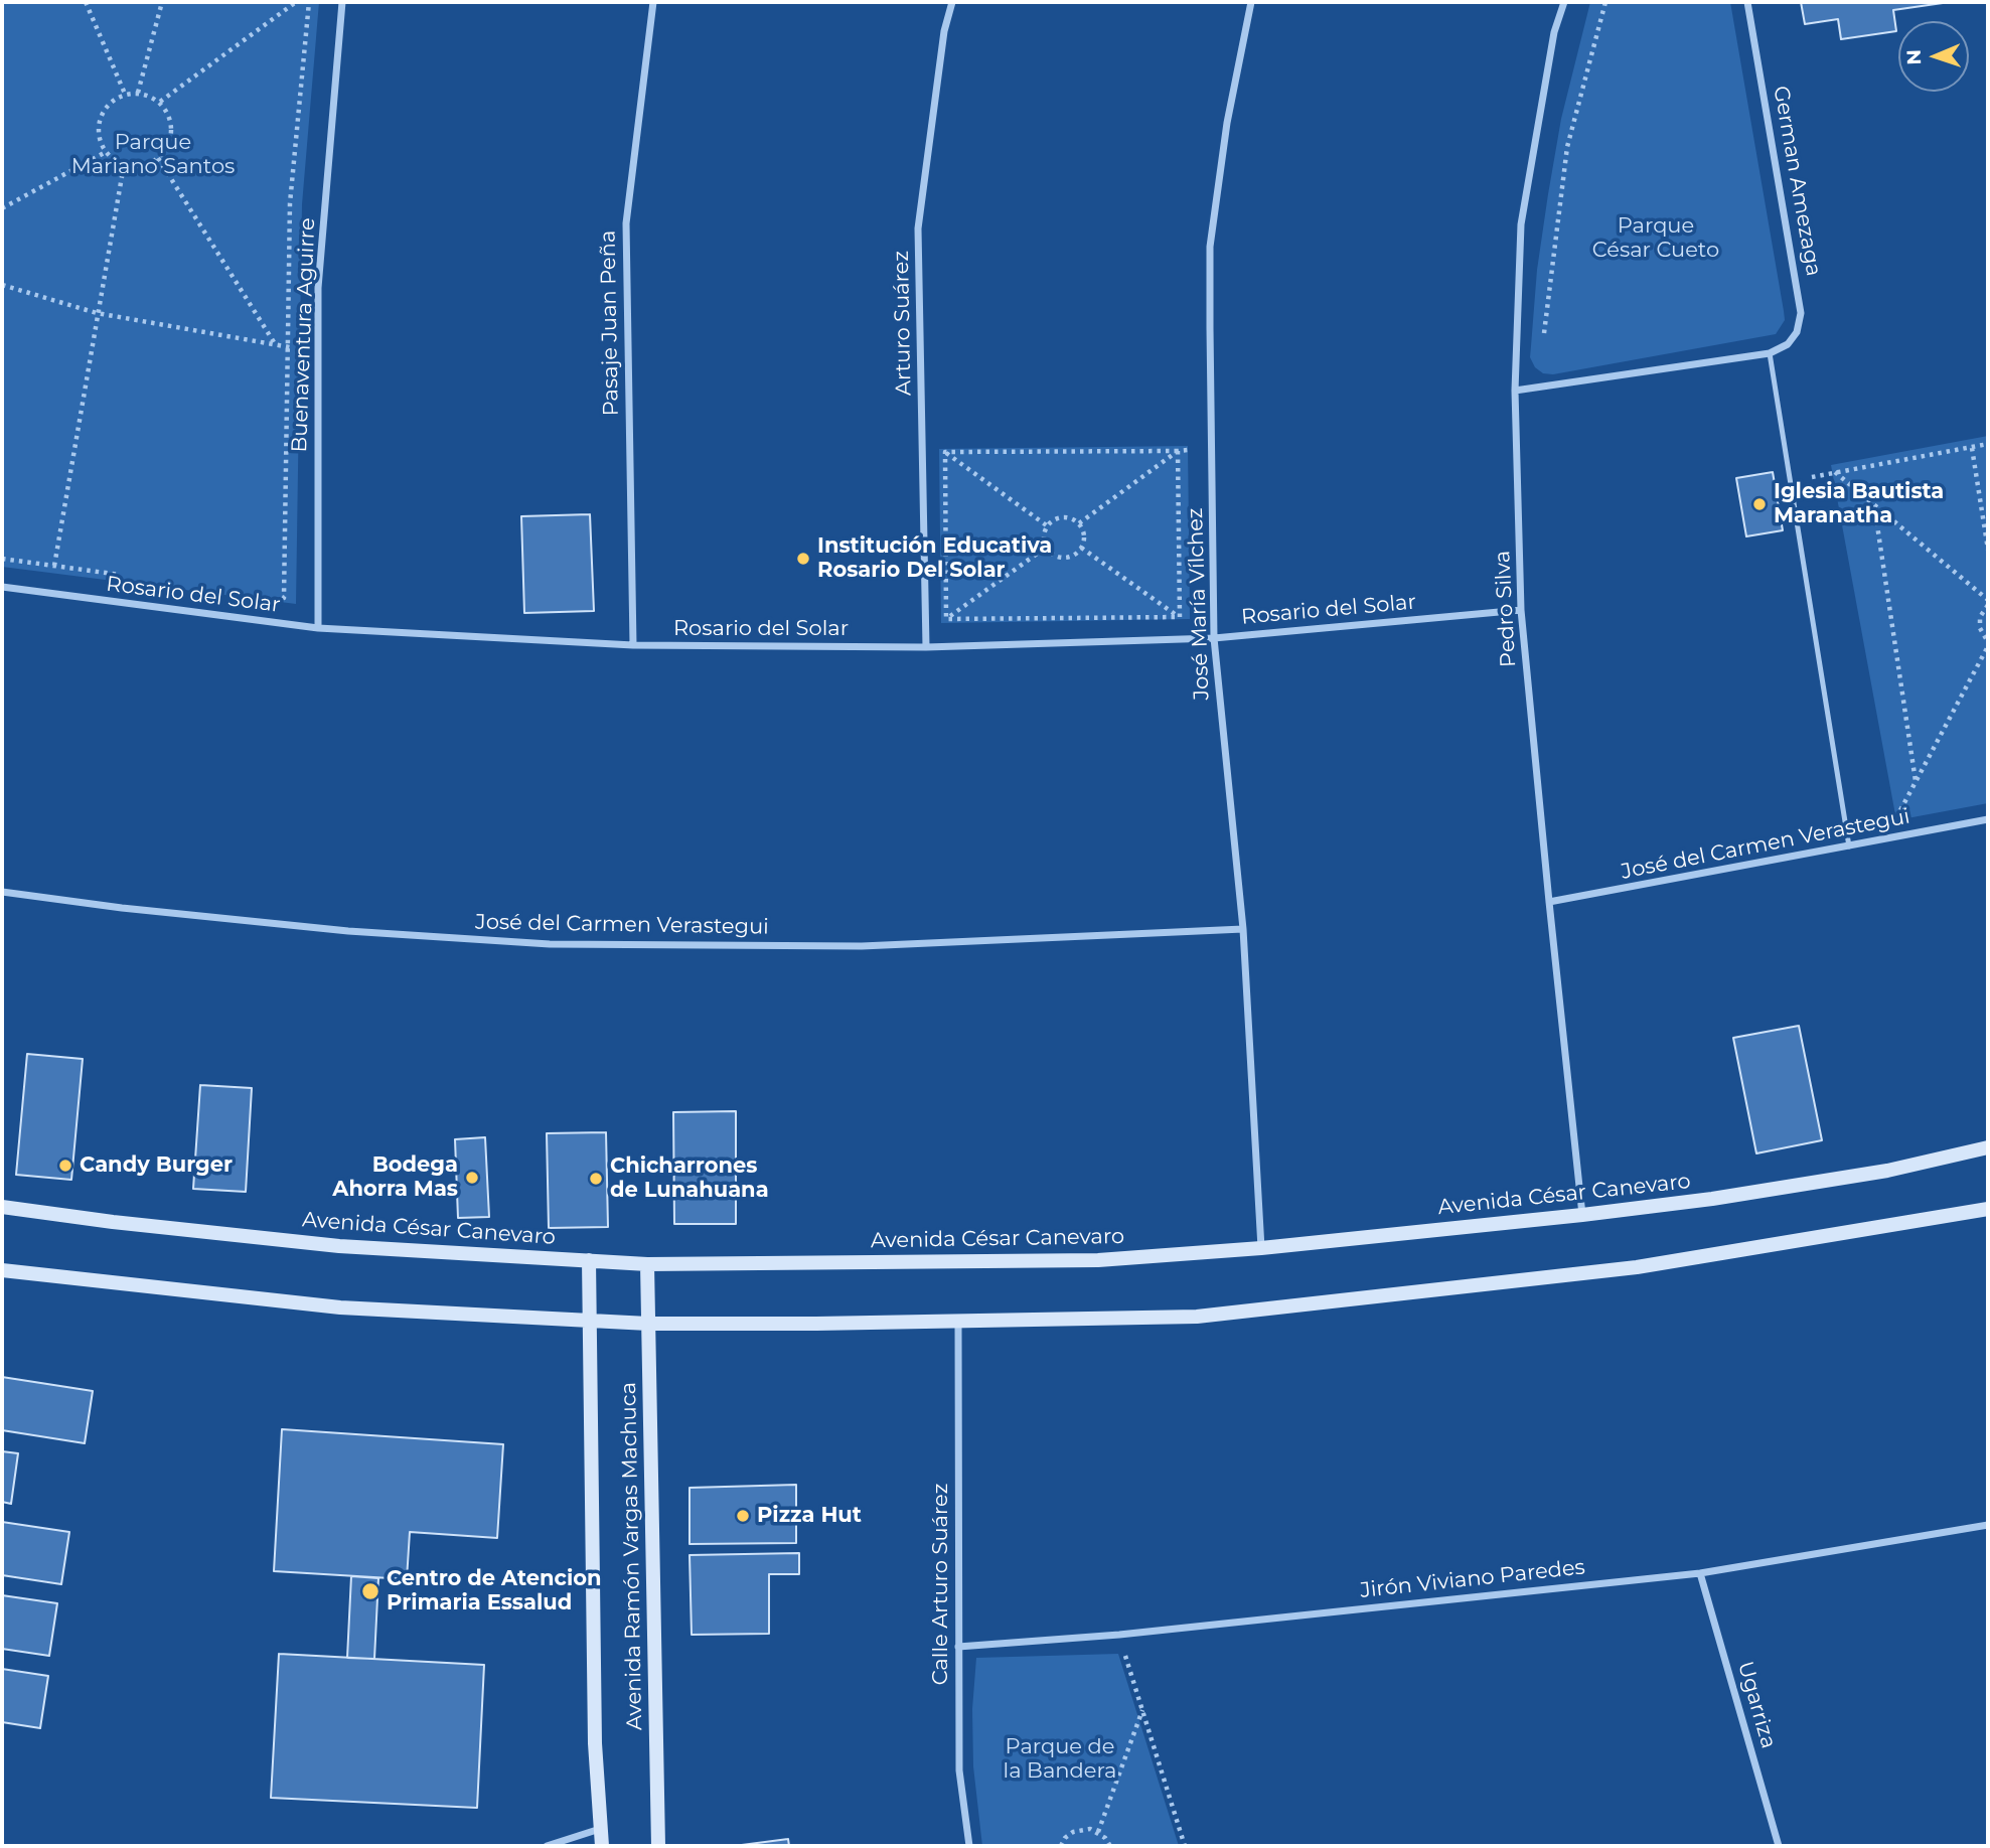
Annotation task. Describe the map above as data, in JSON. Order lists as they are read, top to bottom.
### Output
{
  "streets": {
    "main road": ["Avenida César Canevaro", "Avenida Ramón Vargas Machuca"],
    "street": [
      "German Amezaga",
      "Pasaje Juan Peña",
      "Arturo Suárez",
      "Buenaventura Aguirre",
      "Rosario del Solar",
      "José María Vílchez",
      "Pedro Silva",
      "José del Carmen Verastegui",
      "Jirón Viviano Paredes",
      "Calle Arturo Suárez",
      "Ugarriza"
    ]
  },
  "crossings": [
    ["Pasaje Juan Peña", "Rosario del Solar"],
    ["Arturo Suárez", "Rosario del Solar"],
    ["Buenaventura Aguirre", "Rosario del Solar"],
    ["Rosario del Solar", "José María Vílchez"],
    ["Rosario del Solar", "Pedro Silva"],
    ["José María Vílchez", "José del Carmen Verastegui"],
    ["José María Vílchez", "Avenida César Canevaro"],
    ["Pedro Silva", "José del Carmen Verastegui"],
    ["Pedro Silva", "Avenida César Canevaro"],
    ["Avenida César Canevaro", "Avenida Ramón Vargas Machuca"],
    ["Jirón Viviano Paredes", "Calle Arturo Suárez"],
    ["Jirón Viviano Paredes", "Ugarriza"]
  ],
  "parks": ["Parque Mariano Santos", "Parque César Cueto", "Parque de la Bandera"],
  "places": [
    "Iglesia Bautista Maranatha",
    "Institución Educativa Rosario Del Solar",
    "Candy Burger",
    "Bodega Ahorra Mas",
    "Chicharrones de Lunahuana",
    "Pizza Hut",
    "Centro de Atencion Primaria Essalud"
  ],
  "north": "left"
}
